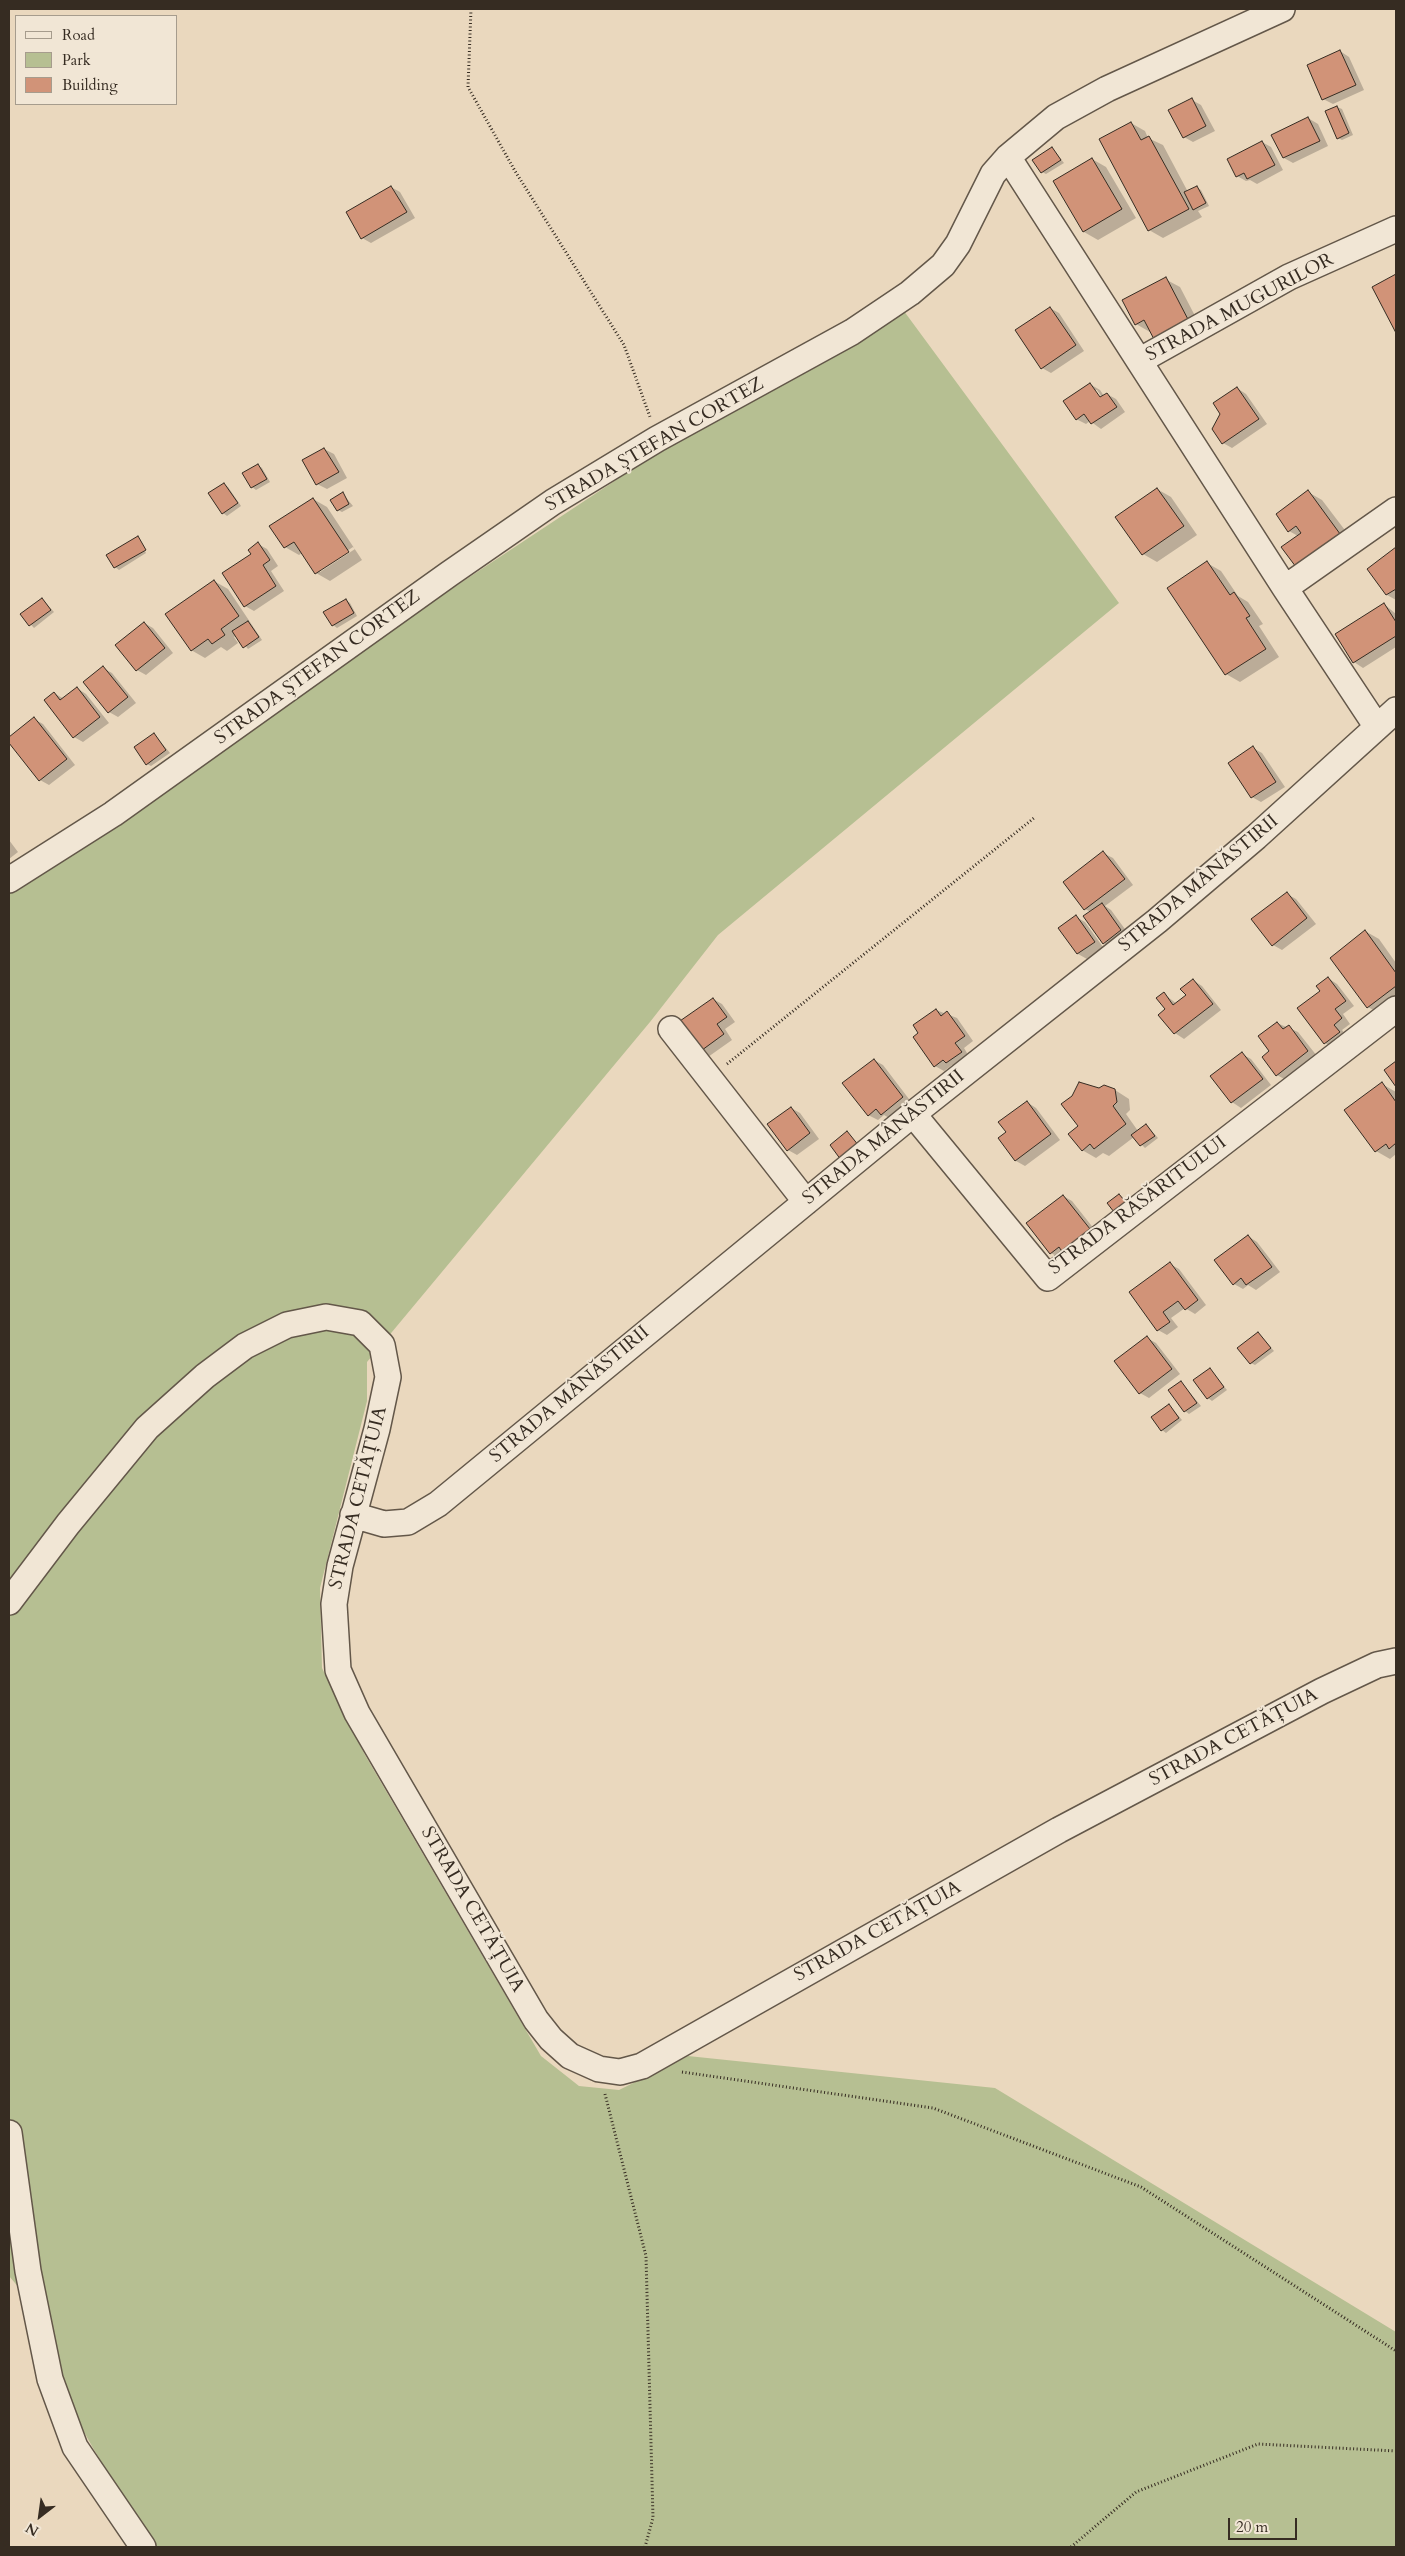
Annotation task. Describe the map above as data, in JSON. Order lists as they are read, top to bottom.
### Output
{
  "streets": {
    "street": [
      "STRADA MUGURILOR",
      "STRADA ȘTEFAN CORTEZ",
      "STRADA MÂNĂSTIRII",
      "STRADA RĂSĂRITULUI",
      "STRADA CETĂȚUIA"
    ]
  },
  "crossings": [
    ["STRADA MÂNĂSTIRII", "STRADA RĂSĂRITULUI"],
    ["STRADA MÂNĂSTIRII", "STRADA CETĂȚUIA"]
  ],
  "legend": ["Road", "Park", "Building"],
  "scale_bar": "20 m",
  "north": "bottom left"
}
